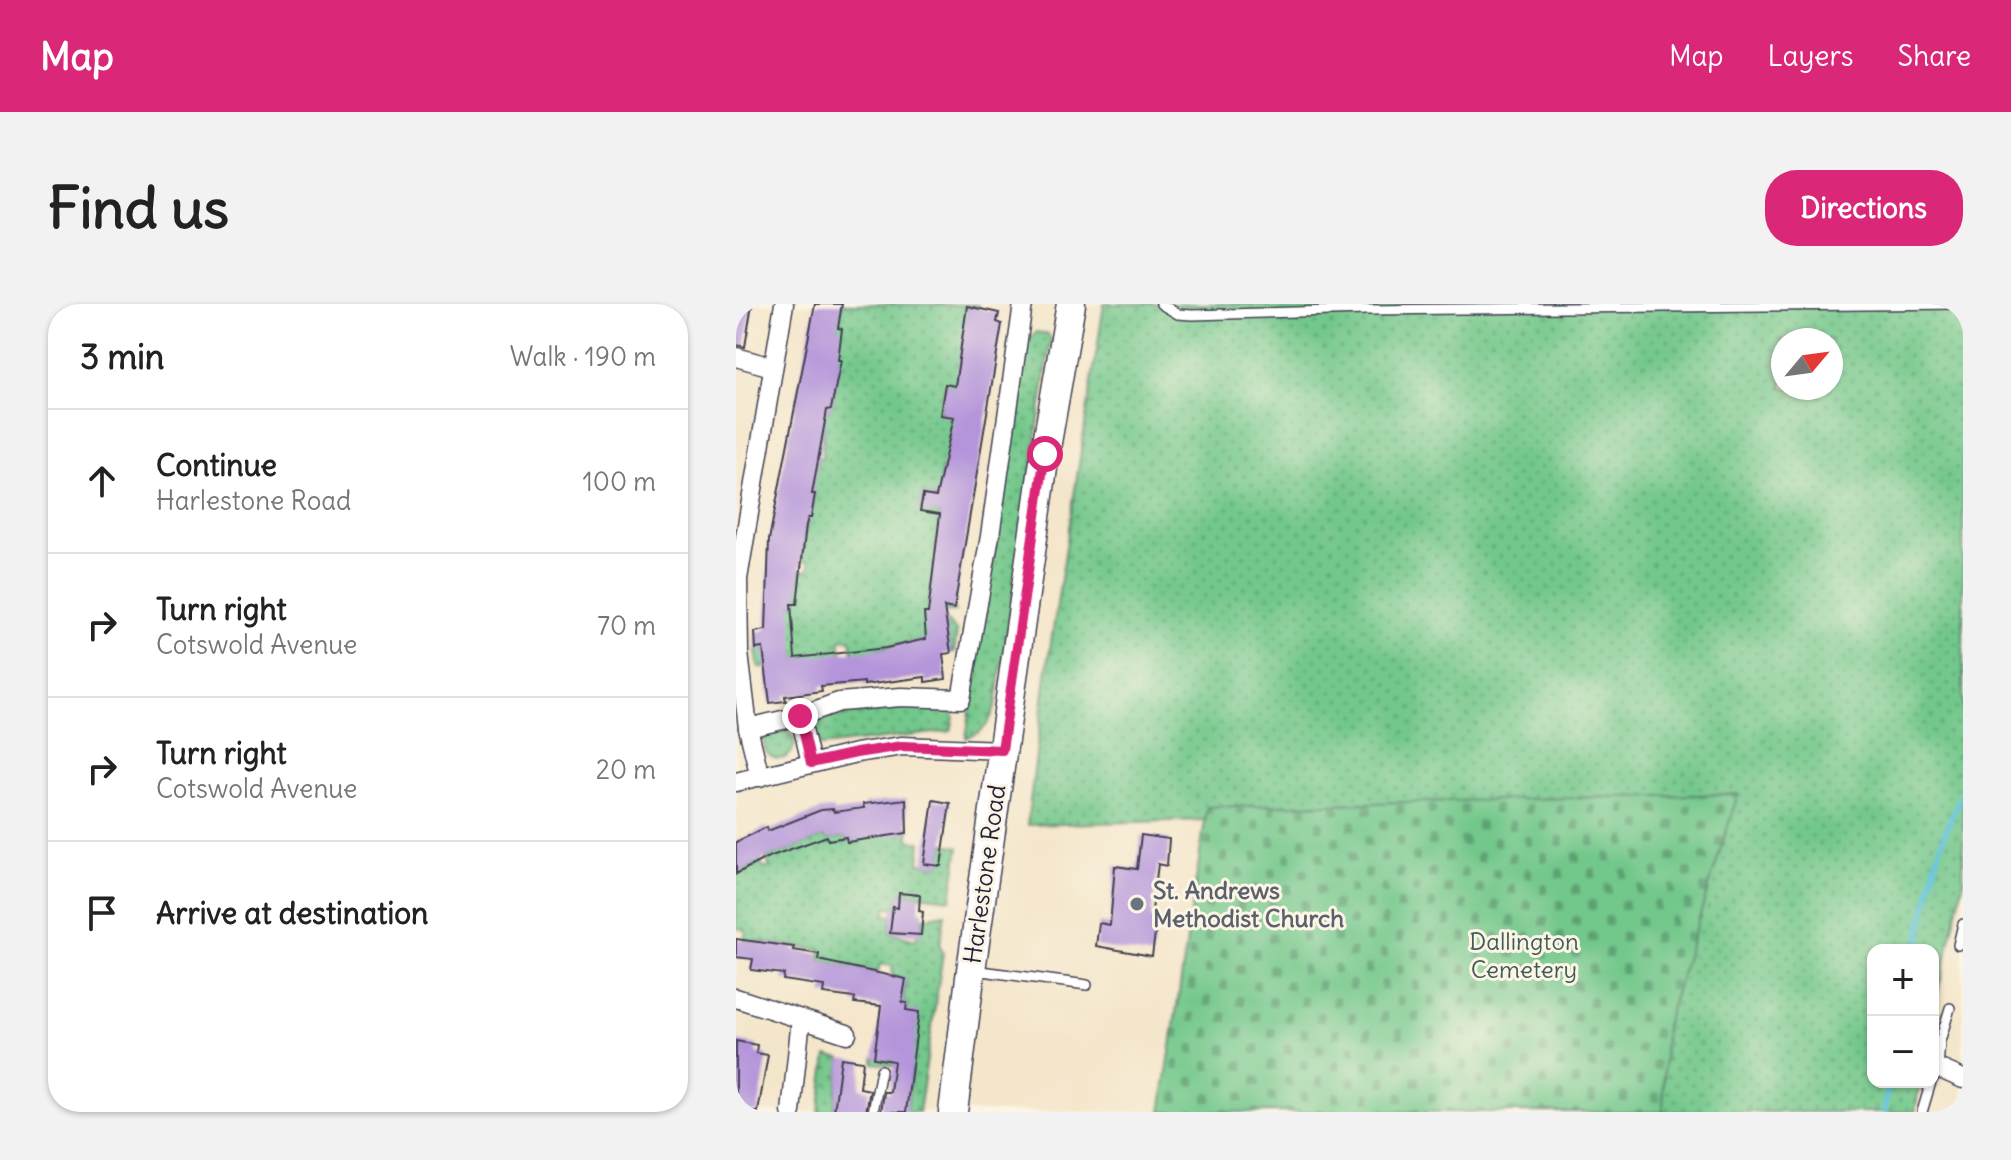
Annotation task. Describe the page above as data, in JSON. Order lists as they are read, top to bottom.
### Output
{
  "streets": {
    "main road": ["Harlestone Road"]
  },
  "parks": ["Dallington Cemetery"],
  "places": ["St. Andrews Methodist Church"],
  "north": "top right",
  "page": {
    "header": "Map",
    "nav": ["Map", "Layers", "Share"],
    "buttons": "Directions",
    "title": "Find us",
    "heading": ["3 min", "Walk · 190 m"],
    "list": [
      ["Continue", "Harlestone Road", "100 m"],
      ["Turn right", "Cotswold Avenue", "70 m"],
      ["Turn right", "Cotswold Avenue", "20 m"],
      "Arrive at destination"
    ],
    "map_buttons": ["+", "−"]
  }
}
